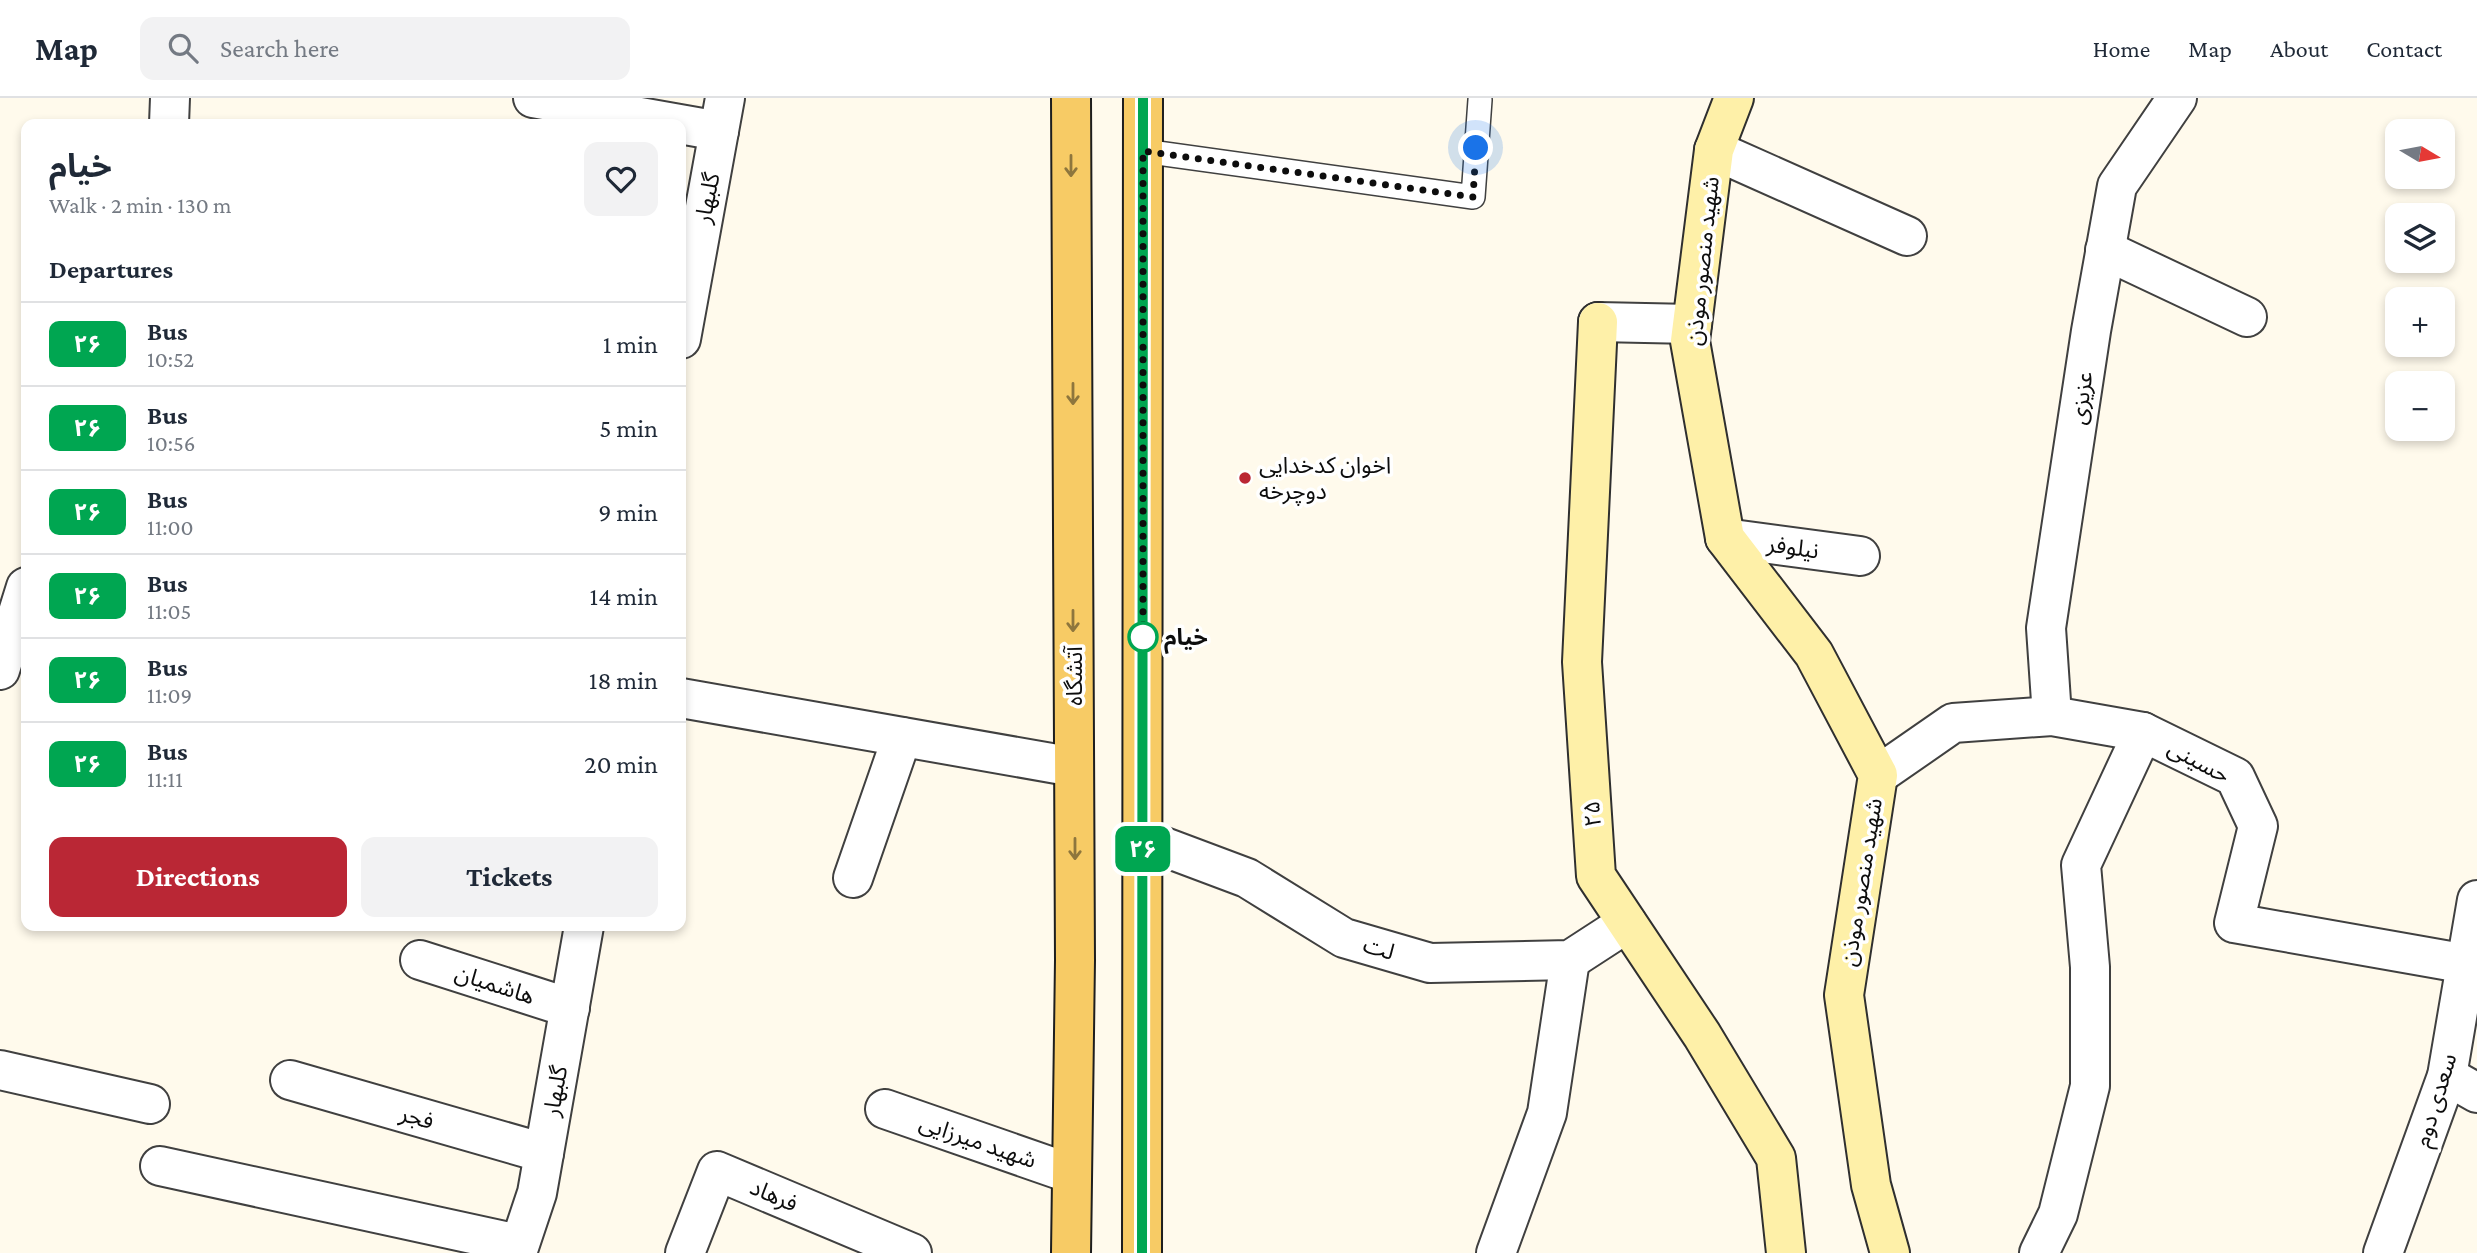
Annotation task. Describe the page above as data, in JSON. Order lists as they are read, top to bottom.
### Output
{
  "streets": {
    "main road": ["آتشگاه"],
    "street": [
      "گلبهار",
      "شهید منصور موذن",
      "عزیزی",
      "نیلوفر",
      "حسینی",
      "۲۵",
      "لت",
      "هاشمیان",
      "سعدی دوم",
      "فجر",
      "شهید میرزایی",
      "فرهاد"
    ]
  },
  "crossings": [
    ["گلبهار", "هاشمیان"],
    ["گلبهار", "فجر"],
    ["شهید منصور موذن", "نیلوفر"],
    ["شهید منصور موذن", "حسینی"],
    ["شهید منصور موذن", "۲۵"],
    ["عزیزی", "حسینی"],
    ["آتشگاه", "شهید میرزایی"],
    ["حسینی", "سعدی دوم"]
  ],
  "places": ["اخوان کدخدایی دوچرخه", "خیام"],
  "lines": ["bus line ۲۶"],
  "north": "right",
  "page": {
    "header": "Map",
    "search": "Search here",
    "nav": [
      "Home",
      "Map",
      "About",
      "Contact"
    ],
    "on_map": "۲۶",
    "map_buttons": ["+", "−"],
    "heading": [
      ["خیام", "Walk · 2 min · 130 m"],
      "Departures"
    ],
    "list": [
      {
        "mark": "۲۶",
        "name": "Bus",
        "note": "10:52",
        "value": "1 min"
      },
      {
        "mark": "۲۶",
        "name": "Bus",
        "note": "10:56",
        "value": "5 min"
      },
      {
        "mark": "۲۶",
        "name": "Bus",
        "note": "11:00",
        "value": "9 min"
      },
      {
        "mark": "۲۶",
        "name": "Bus",
        "note": "11:05",
        "value": "14 min"
      },
      {
        "mark": "۲۶",
        "name": "Bus",
        "note": "11:09",
        "value": "18 min"
      },
      {
        "mark": "۲۶",
        "name": "Bus",
        "note": "11:11",
        "value": "20 min"
      }
    ],
    "buttons": ["Directions", "Tickets"]
  }
}
